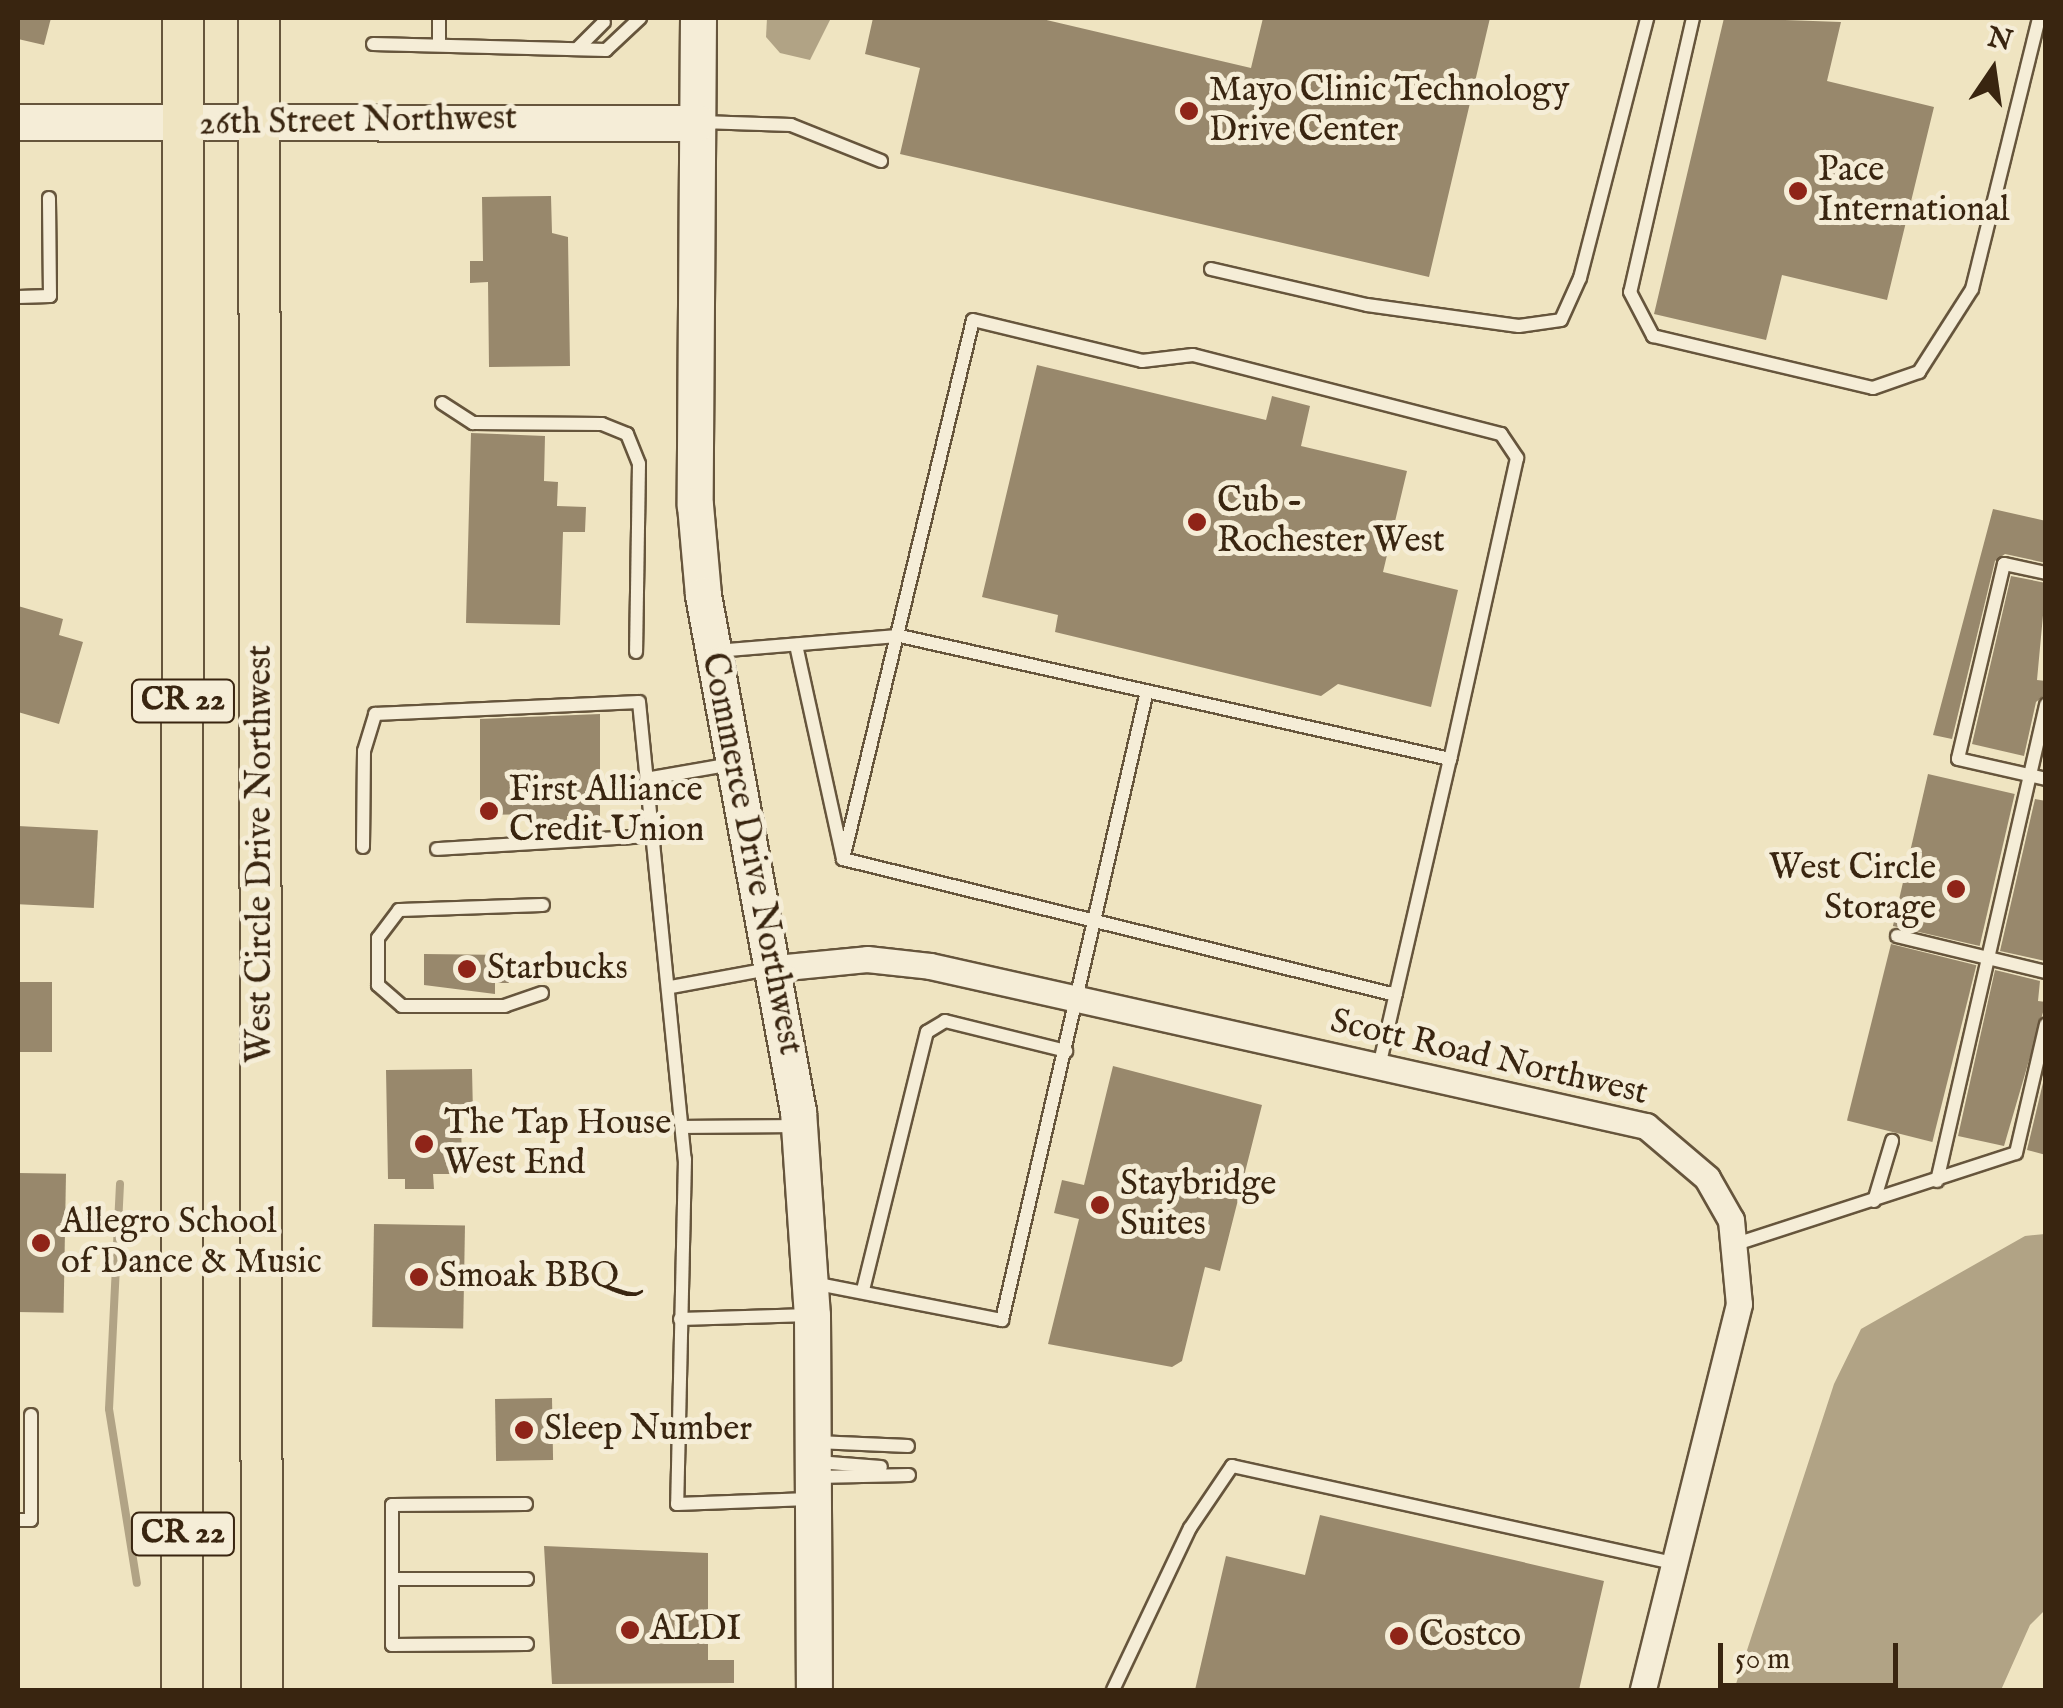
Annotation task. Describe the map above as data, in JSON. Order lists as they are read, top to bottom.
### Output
{
  "streets": {
    "main road": ["CR 22", "West Circle Drive Northwest"],
    "street": ["26th Street Northwest", "Commerce Drive Northwest", "Scott Road Northwest"]
  },
  "crossings": [
    ["26th Street Northwest", "CR 22"],
    ["26th Street Northwest", "West Circle Drive Northwest"],
    ["26th Street Northwest", "Commerce Drive Northwest"],
    ["Commerce Drive Northwest", "Scott Road Northwest"]
  ],
  "places": [
    "Mayo Clinic Technology Drive Center",
    "Pace International",
    "Cub - Rochester West",
    "First Alliance Credit Union",
    "West Circle Storage",
    "Starbucks",
    "The Tap House West End",
    "Staybridge Suites",
    "Allegro School of Dance & Music",
    "Smoak BBQ",
    "Sleep Number",
    "ALDI",
    "Costco"
  ],
  "scale_bar": "50 m",
  "north": "top"
}
